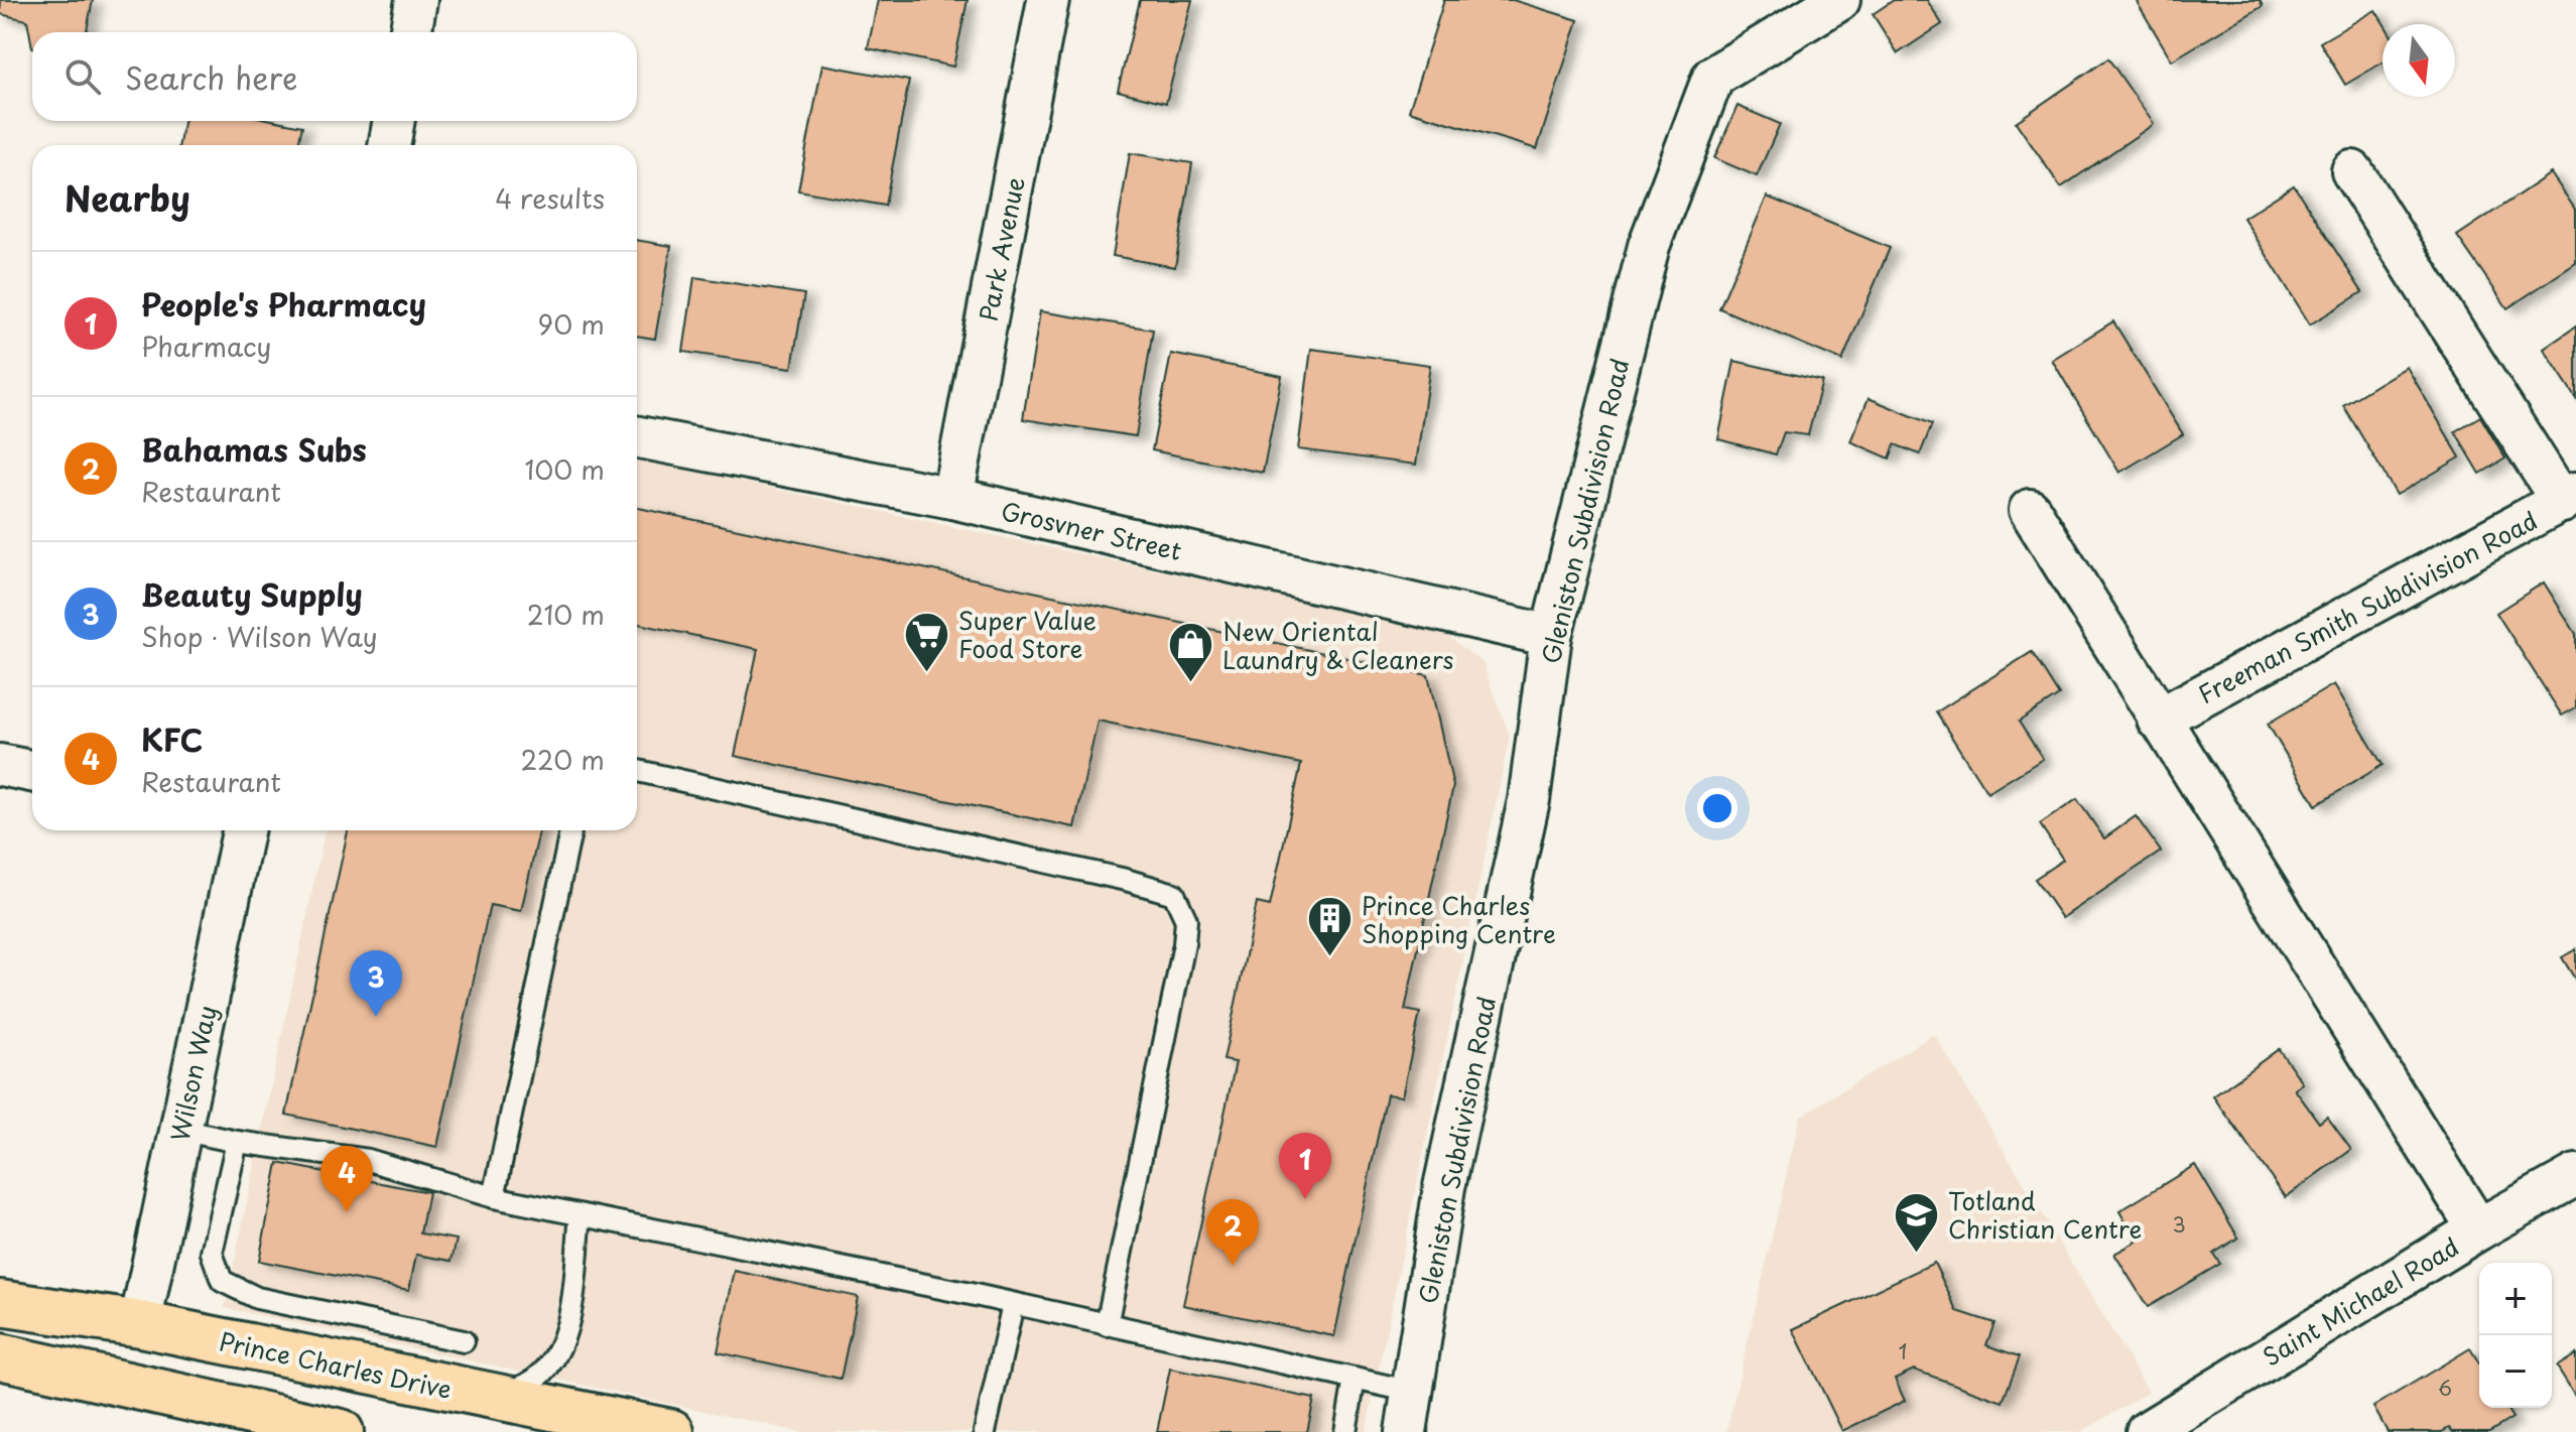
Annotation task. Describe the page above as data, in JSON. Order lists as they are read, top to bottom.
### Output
{
  "streets": {
    "highway": ["Prince Charles Drive"],
    "street": [
      "Park Avenue",
      "Gleniston Subdivision Road",
      "Grosvner Street",
      "Freeman Smith Subdivision Road",
      "Wilson Way",
      "Saint Michael Road"
    ]
  },
  "crossings": [
    ["Park Avenue", "Grosvner Street"],
    ["Gleniston Subdivision Road", "Grosvner Street"],
    ["Wilson Way", "Prince Charles Drive"]
  ],
  "places": {
    "supermarket": ["Super Value Food Store"],
    "shop": ["New Oriental Laundry & Cleaners"],
    "building": ["Prince Charles Shopping Centre"],
    "school or university": ["Totland Christian Centre"]
  },
  "house_numbers": ["3", "1", "6"],
  "north": "bottom",
  "page": {
    "search": "Search here",
    "heading": ["Nearby", "4 results"],
    "list": [
      {
        "mark": "1",
        "name": "People's Pharmacy",
        "note": "Pharmacy",
        "value": "90 m"
      },
      {
        "mark": "2",
        "name": "Bahamas Subs",
        "note": "Restaurant",
        "value": "100 m"
      },
      {
        "mark": "3",
        "name": "Beauty Supply",
        "note": "Shop · Wilson Way",
        "value": "210 m"
      },
      {
        "mark": "4",
        "name": "KFC",
        "note": "Restaurant",
        "value": "220 m"
      }
    ],
    "pins": [
      "3",
      "1",
      "4",
      "2"
    ],
    "map_buttons": ["+", "−"]
  }
}
